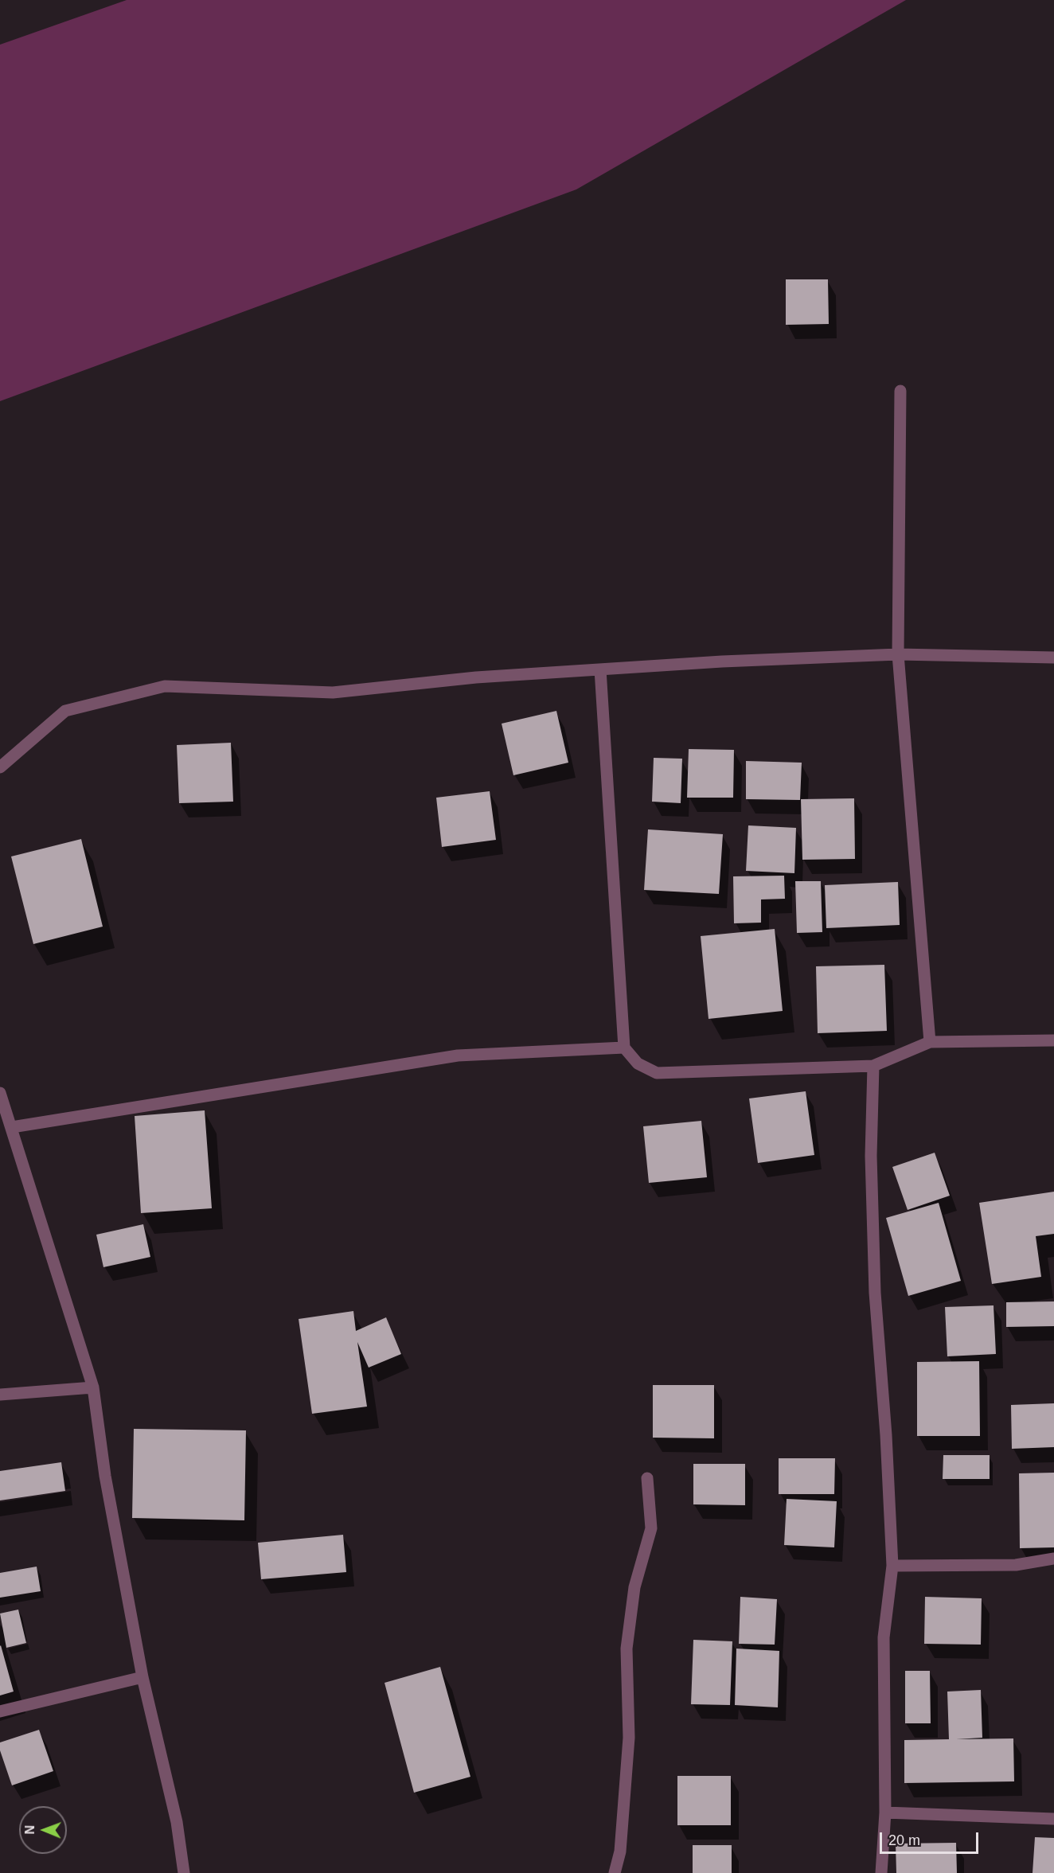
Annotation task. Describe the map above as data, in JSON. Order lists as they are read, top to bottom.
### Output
{
  "scale_bar": "20 m",
  "north": "left"
}
